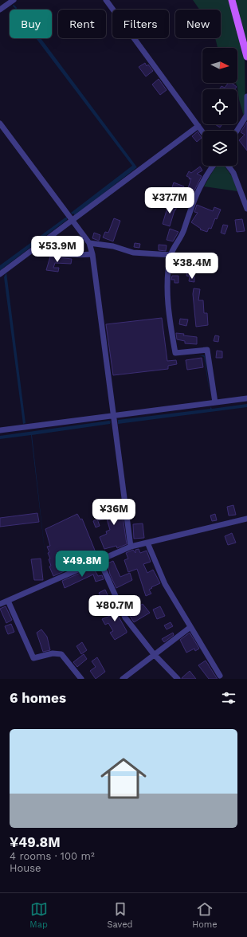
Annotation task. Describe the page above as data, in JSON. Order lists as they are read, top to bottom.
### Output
{
  "north": "right",
  "page": {
    "chip": [
      "Buy",
      "Rent",
      "Filters",
      "New"
    ],
    "price": [
      "¥37.7M",
      "¥53.9M",
      "¥38.4M",
      "¥36M",
      "¥49.8M",
      "¥80.7M"
    ],
    "heading": "6 homes",
    "list": [
      {
        "name": "¥49.8M",
        "note": "4 rooms · 100 m² · House"
      }
    ],
    "tabs": ["Map", "Saved", "Home"]
  }
}
